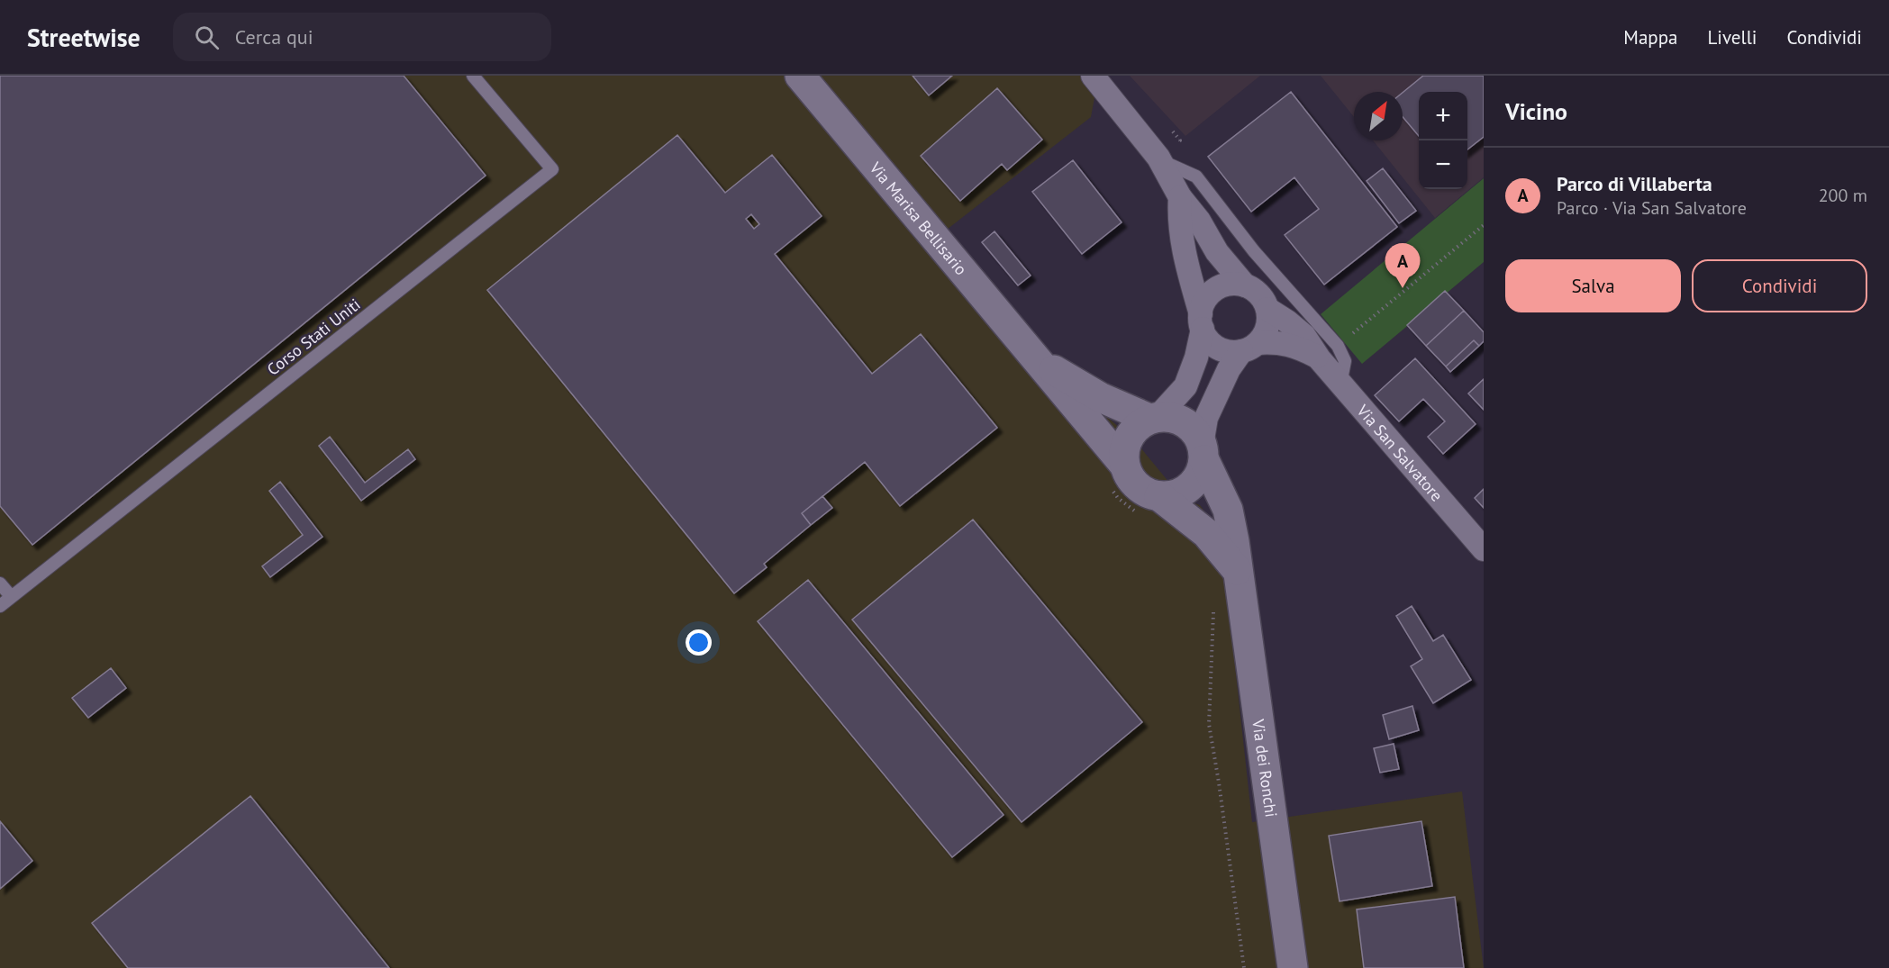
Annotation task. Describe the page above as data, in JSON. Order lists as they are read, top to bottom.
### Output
{
  "streets": {
    "street": ["Via Marisa Bellisario", "Via San Salvatore", "Via dei Ronchi"],
    "lane": ["Corso Stati Uniti"]
  },
  "crossings": [
    ["Via Marisa Bellisario", "Via dei Ronchi"]
  ],
  "north": "top right",
  "page": {
    "header": "Streetwise",
    "search": "Cerca qui",
    "nav": ["Mappa", "Livelli", "Condividi"],
    "heading": "Vicino",
    "map_buttons": ["+", "−"],
    "list": [
      {
        "mark": "A",
        "name": "Parco di Villaberta",
        "note": "Parco · Via San Salvatore",
        "value": "200 m"
      }
    ],
    "pins": "A",
    "buttons": ["Salva", "Condividi"]
  }
}
